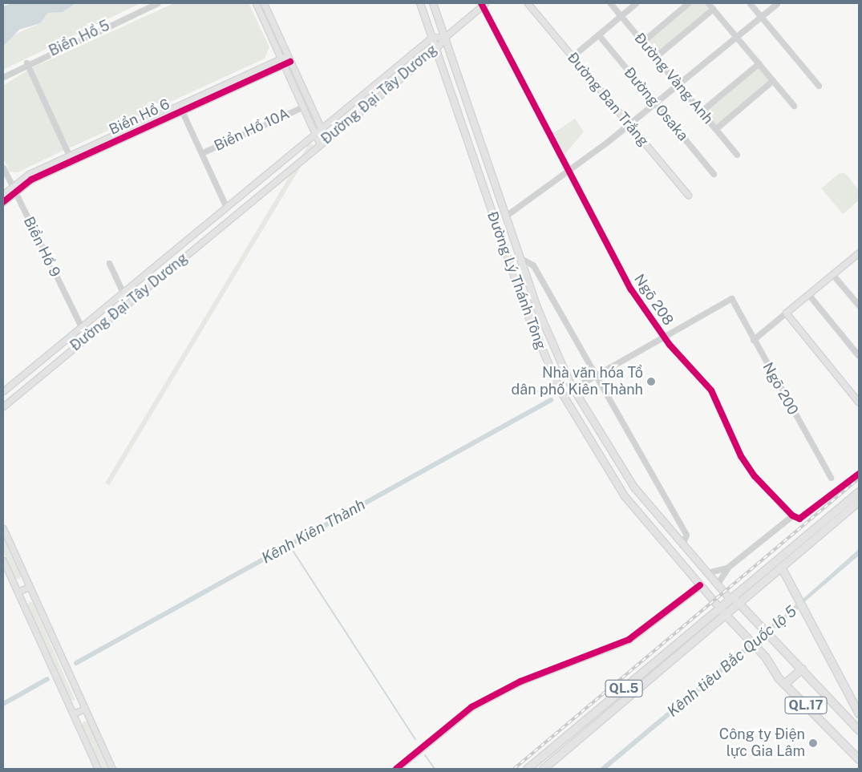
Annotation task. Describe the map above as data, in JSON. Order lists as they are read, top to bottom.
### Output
{
  "streets": {
    "highway": ["QL.5", "QL.17"],
    "main road": ["Đường Lý Thánh Tông"],
    "street": [
      "Biển Hồ 5",
      "Đường Vàng Anh",
      "Đường Đại Tây Dương",
      "Đường Ban Trắng",
      "Đường Osaka",
      "Biển Hồ 6",
      "Biển Hồ 10A",
      "Biển Hồ 9",
      "Ngõ 208",
      "Ngõ 200"
    ]
  },
  "crossings": [
    ["Đường Đại Tây Dương", "Biển Hồ 9"],
    ["Đường Đại Tây Dương", "Đường Lý Thánh Tông"],
    ["Biển Hồ 6", "Biển Hồ 9"],
    ["Đường Lý Thánh Tông", "QL.5"],
    ["Ngõ 208", "Ngõ 200"],
    ["QL.5", "QL.17"]
  ],
  "water": ["Kênh Kiên Thành", "Kênh tiêu Bắc Quốc lộ 5"],
  "places": ["Nhà văn hóa Tổ dân phố Kiên Thành", "Công ty Điện lực Gia Lâm"]
}
